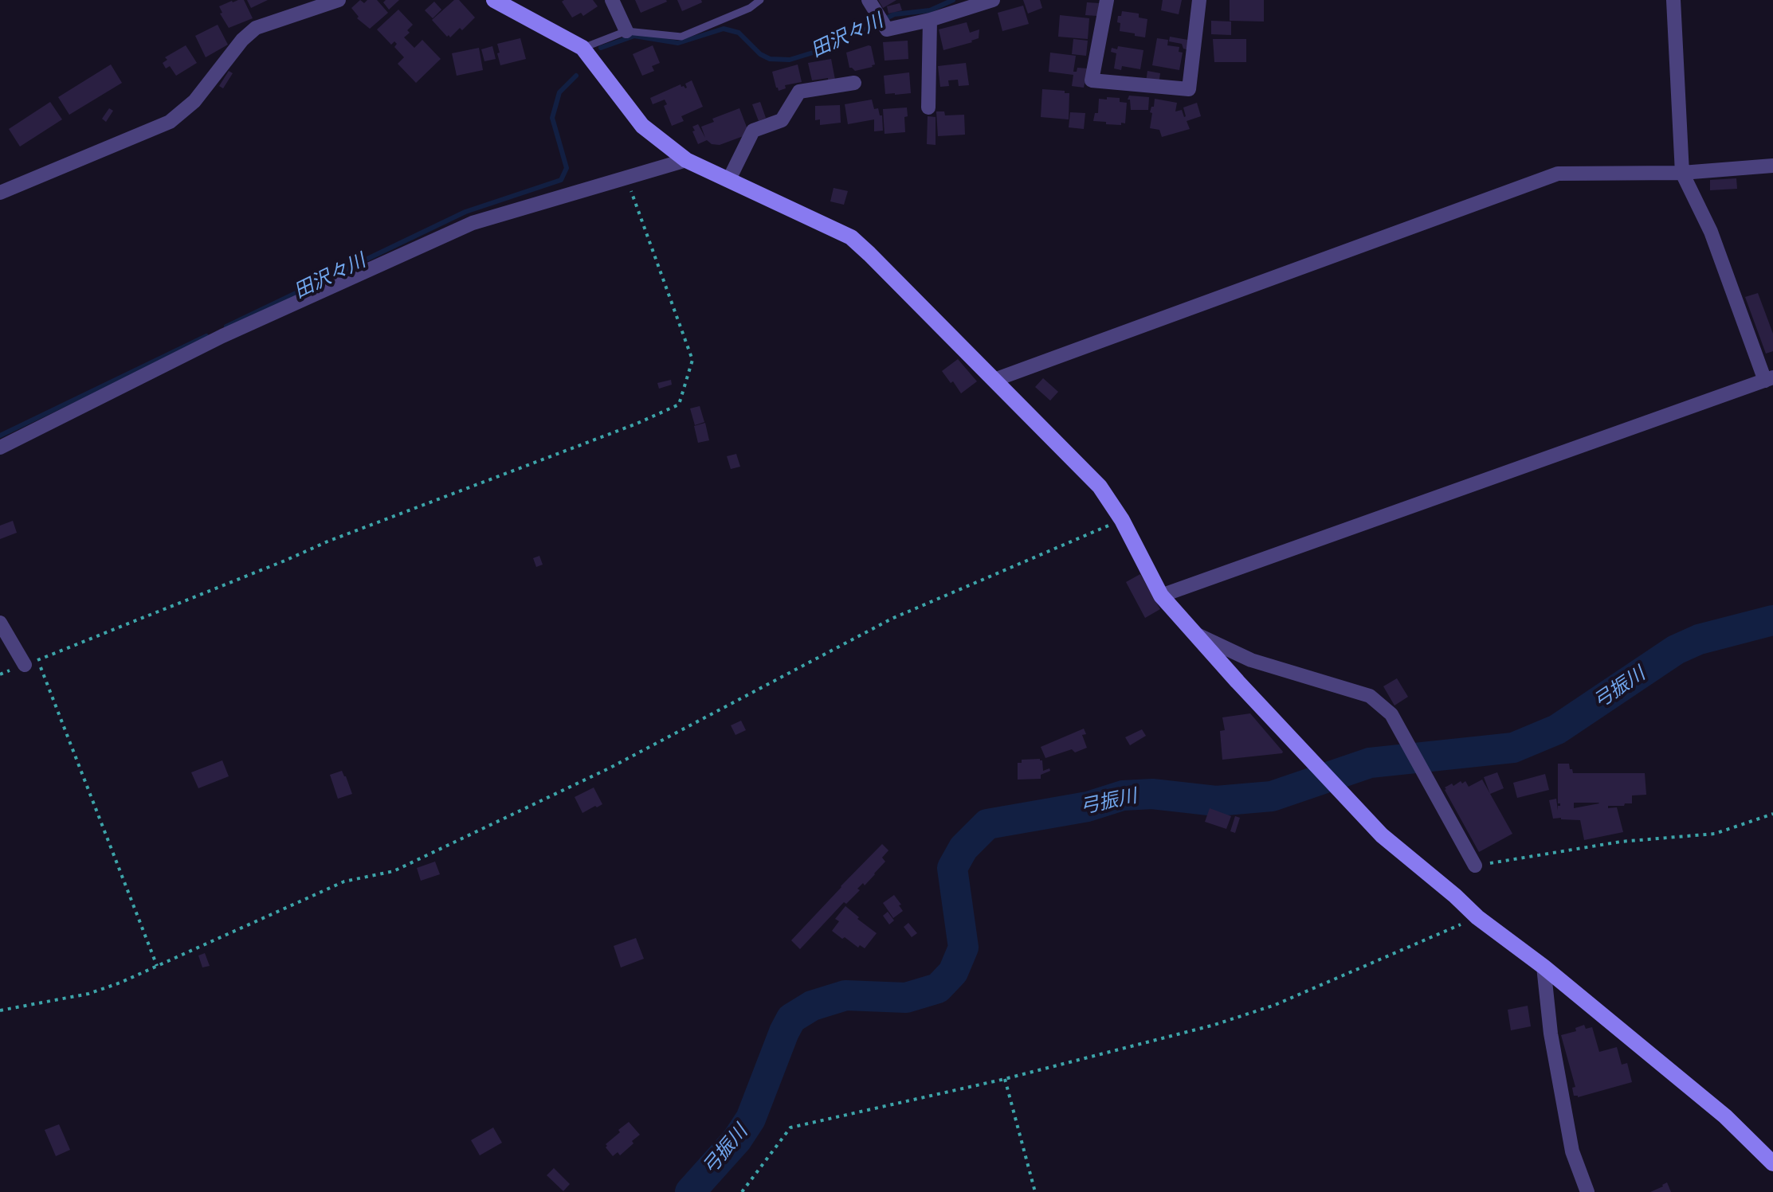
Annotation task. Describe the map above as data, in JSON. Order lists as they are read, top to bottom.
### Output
{
  "water": ["田沢々川", "弓振川"]
}
